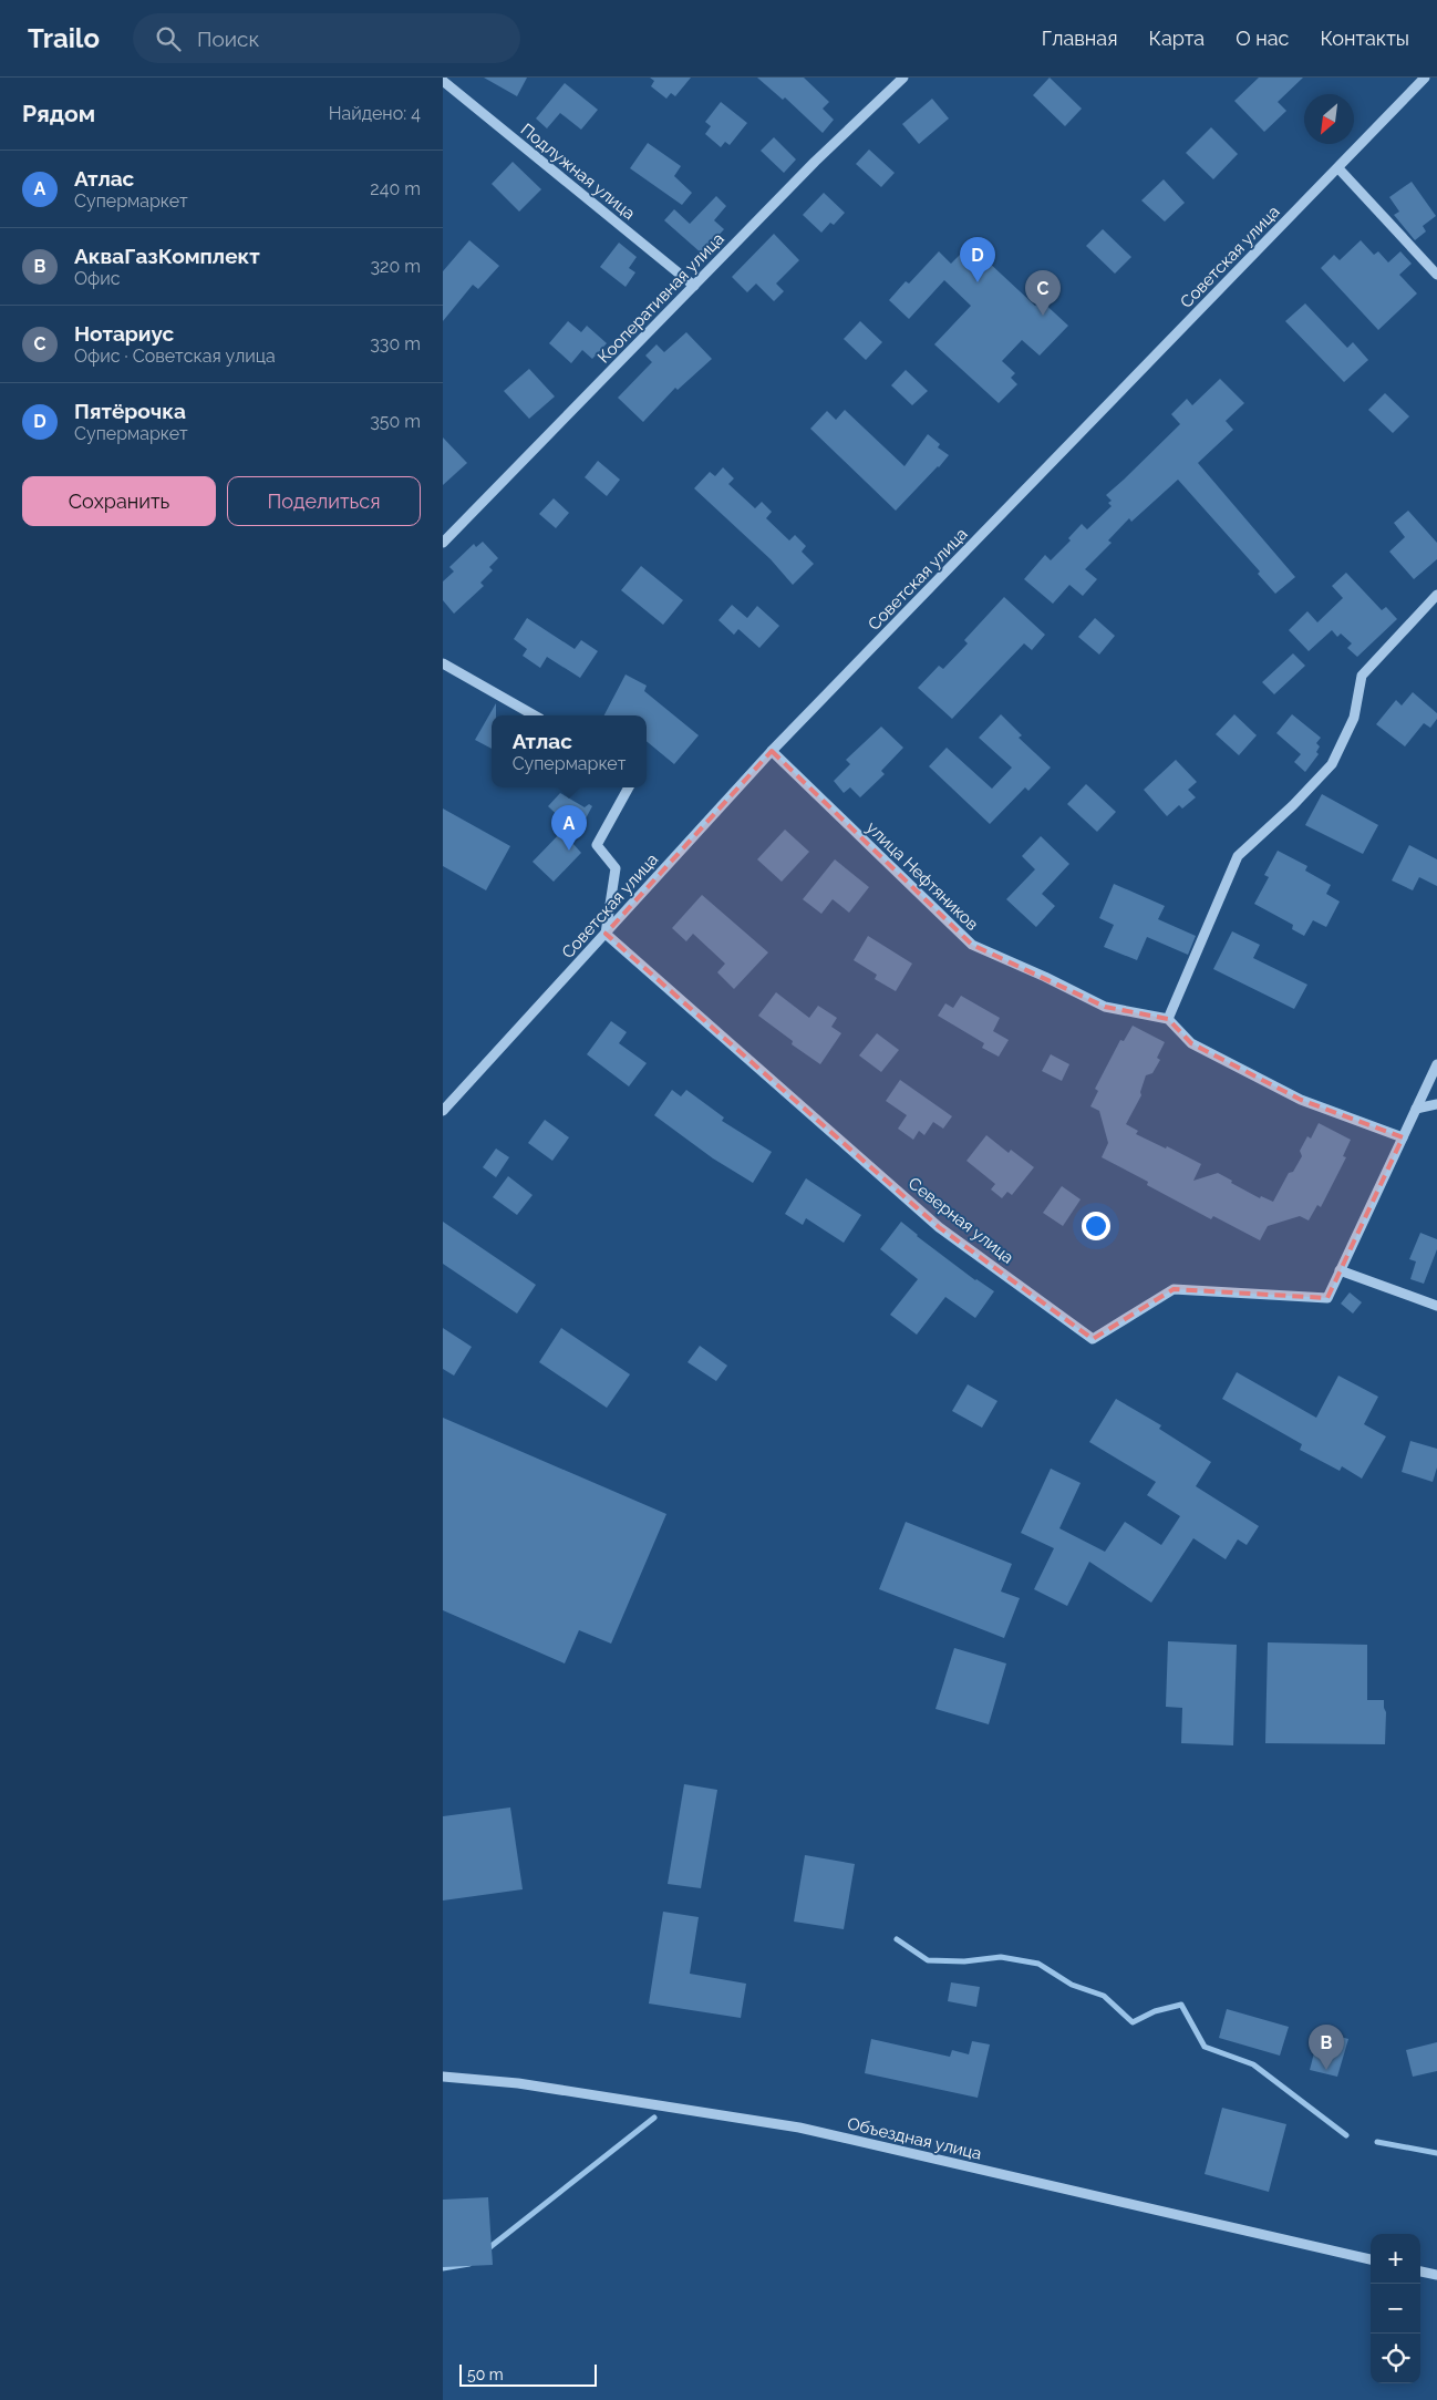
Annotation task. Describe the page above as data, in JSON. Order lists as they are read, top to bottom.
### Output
{
  "streets": {
    "street": [
      "Подлужная улица",
      "Советская улица",
      "Кооперативная улица",
      "улица Нефтяников",
      "Северная улица",
      "Объездная улица"
    ]
  },
  "crossings": [
    ["Подлужная улица", "Кооперативная улица"],
    ["Советская улица", "улица Нефтяников"],
    ["Советская улица", "Северная улица"]
  ],
  "scale_bar": "50 m",
  "north": "bottom left",
  "page": {
    "header": "Trailo",
    "search": "Поиск",
    "nav": [
      "Главная",
      "Карта",
      "О нас",
      "Контакты"
    ],
    "heading": ["Рядом", "Найдено: 4"],
    "list": [
      {
        "mark": "A",
        "name": "Атлас",
        "note": "Супермаркет",
        "value": "240 m"
      },
      {
        "mark": "B",
        "name": "АкваГазКомплект",
        "note": "Офис",
        "value": "320 m"
      },
      {
        "mark": "C",
        "name": "Нотариус",
        "note": "Офис · Советская улица",
        "value": "330 m"
      },
      {
        "mark": "D",
        "name": "Пятёрочка",
        "note": "Супермаркет",
        "value": "350 m"
      }
    ],
    "pins": [
      "D",
      "C",
      "A",
      "B"
    ],
    "buttons": ["Сохранить", "Поделиться"],
    "popup": ["Атлас", "Супермаркет"],
    "map_buttons": ["+", "−"],
    "scale": "50 m"
  }
}
